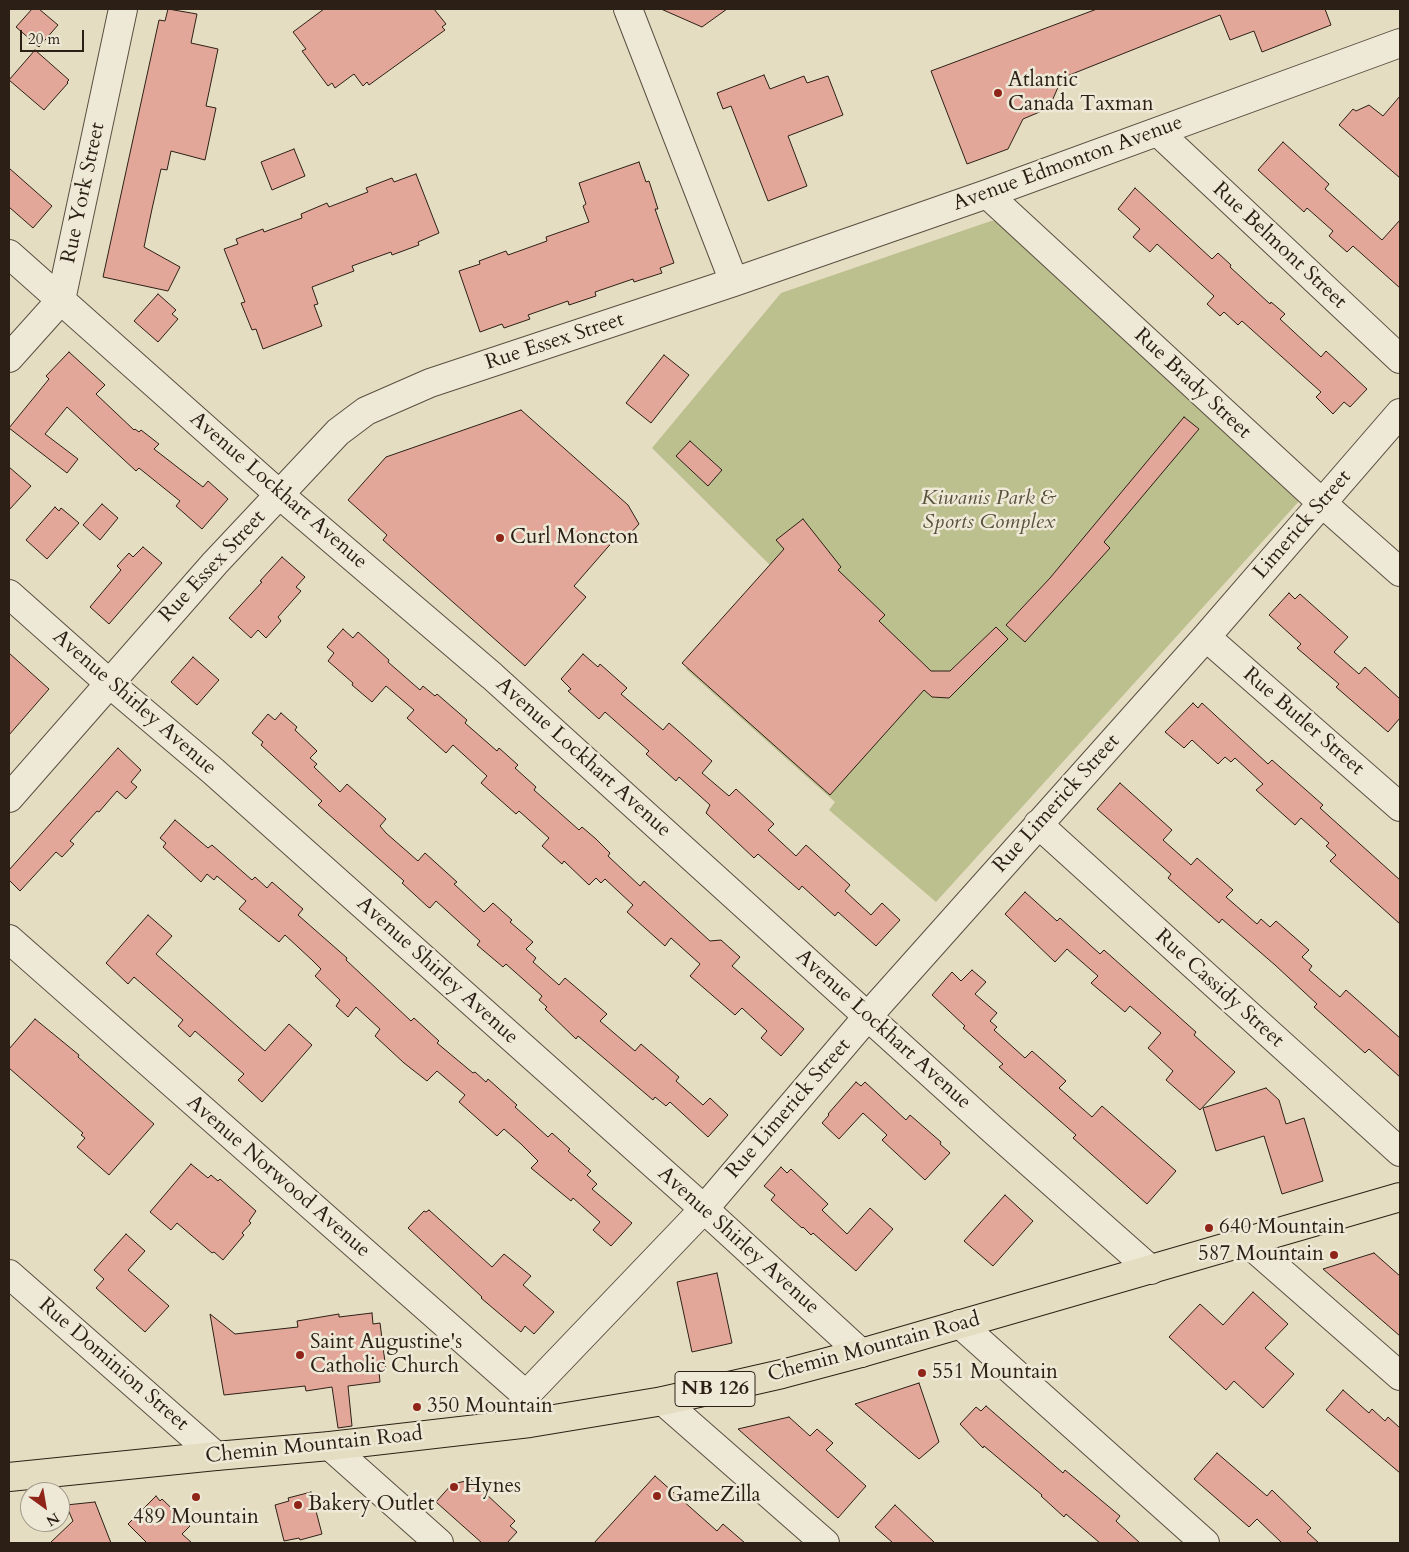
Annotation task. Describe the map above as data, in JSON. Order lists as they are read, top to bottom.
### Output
{
  "streets": {
    "main road": ["Chemin Mountain Road", "NB 126"],
    "street": [
      "Avenue Edmonton Avenue",
      "Rue York Street",
      "Rue Belmont Street",
      "Rue Essex Street",
      "Rue Brady Street",
      "Avenue Lockhart Avenue",
      "Limerick Street",
      "Avenue Shirley Avenue",
      "Rue Butler Street",
      "Rue Limerick Street",
      "Rue Cassidy Street",
      "Avenue Norwood Avenue",
      "Rue Dominion Street"
    ]
  },
  "crossings": [
    ["Avenue Edmonton Avenue", "Rue Belmont Street"],
    ["Avenue Edmonton Avenue", "Rue Essex Street"],
    ["Avenue Edmonton Avenue", "Rue Brady Street"],
    ["Rue York Street", "Avenue Lockhart Avenue"],
    ["Rue Essex Street", "Avenue Lockhart Avenue"],
    ["Rue Essex Street", "Avenue Shirley Avenue"],
    ["Rue Brady Street", "Limerick Street"],
    ["Avenue Lockhart Avenue", "Rue Limerick Street"],
    ["Avenue Lockhart Avenue", "Chemin Mountain Road"],
    ["Limerick Street", "Rue Butler Street"],
    ["Limerick Street", "Rue Limerick Street"],
    ["Avenue Shirley Avenue", "Rue Limerick Street"],
    ["Avenue Shirley Avenue", "Chemin Mountain Road"],
    ["Rue Butler Street", "Rue Limerick Street"],
    ["Rue Limerick Street", "Rue Cassidy Street"],
    ["Rue Limerick Street", "Avenue Norwood Avenue"],
    ["Chemin Mountain Road", "Rue Dominion Street"]
  ],
  "parks": ["Kiwanis Park & Sports Complex"],
  "places": [
    "Atlantic Canada Taxman",
    "Curl Moncton",
    "640 Mountain",
    "587 Mountain",
    "Saint Augustine's Catholic Church",
    "551 Mountain",
    "350 Mountain",
    "Hynes",
    "GameZilla",
    "489 Mountain",
    "Bakery Outlet"
  ],
  "scale_bar": "20 m",
  "north": "bottom right"
}
